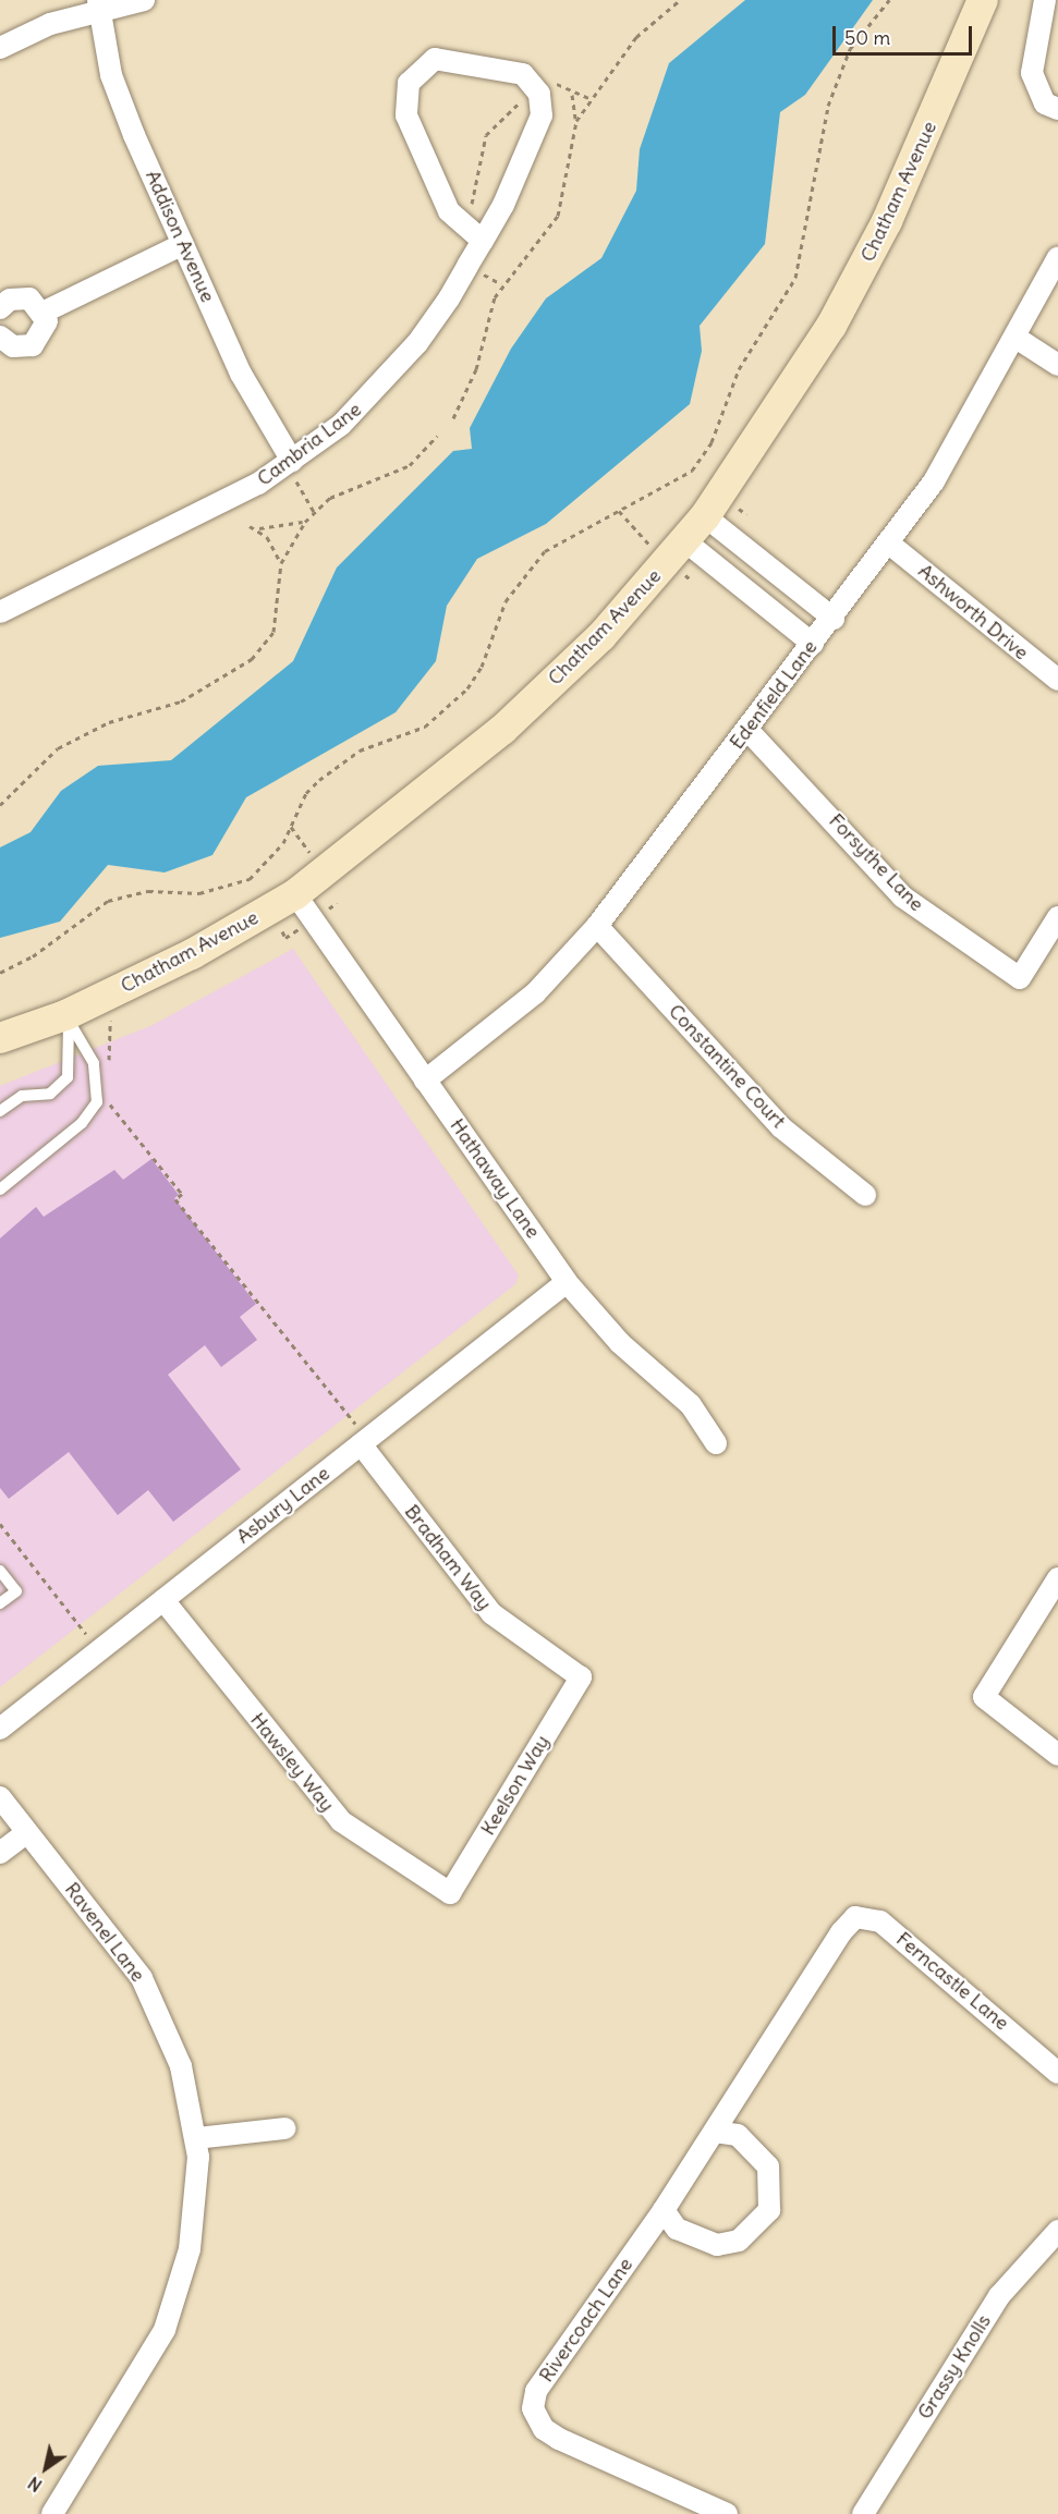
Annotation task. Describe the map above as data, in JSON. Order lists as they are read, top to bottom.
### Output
{
  "streets": {
    "street": [
      "Chatham Avenue",
      "Addison Avenue",
      "Cambria Lane",
      "Ashworth Drive",
      "Edenfield Lane",
      "Forsythe Lane",
      "Constantine Court",
      "Hathaway Lane",
      "Asbury Lane",
      "Bradham Way",
      "Hawsley Way",
      "Keelson Way",
      "Ravenel Lane",
      "Ferncastle Lane",
      "Rivercoach Lane",
      "Grassy Knolls"
    ]
  },
  "crossings": [
    ["Chatham Avenue", "Hathaway Lane"],
    ["Addison Avenue", "Cambria Lane"],
    ["Ashworth Drive", "Edenfield Lane"],
    ["Edenfield Lane", "Forsythe Lane"],
    ["Edenfield Lane", "Constantine Court"],
    ["Edenfield Lane", "Hathaway Lane"],
    ["Hathaway Lane", "Asbury Lane"],
    ["Asbury Lane", "Bradham Way"],
    ["Asbury Lane", "Hawsley Way"],
    ["Bradham Way", "Keelson Way"],
    ["Hawsley Way", "Keelson Way"],
    ["Ferncastle Lane", "Rivercoach Lane"]
  ],
  "scale_bar": "50 m",
  "north": "bottom left"
}
